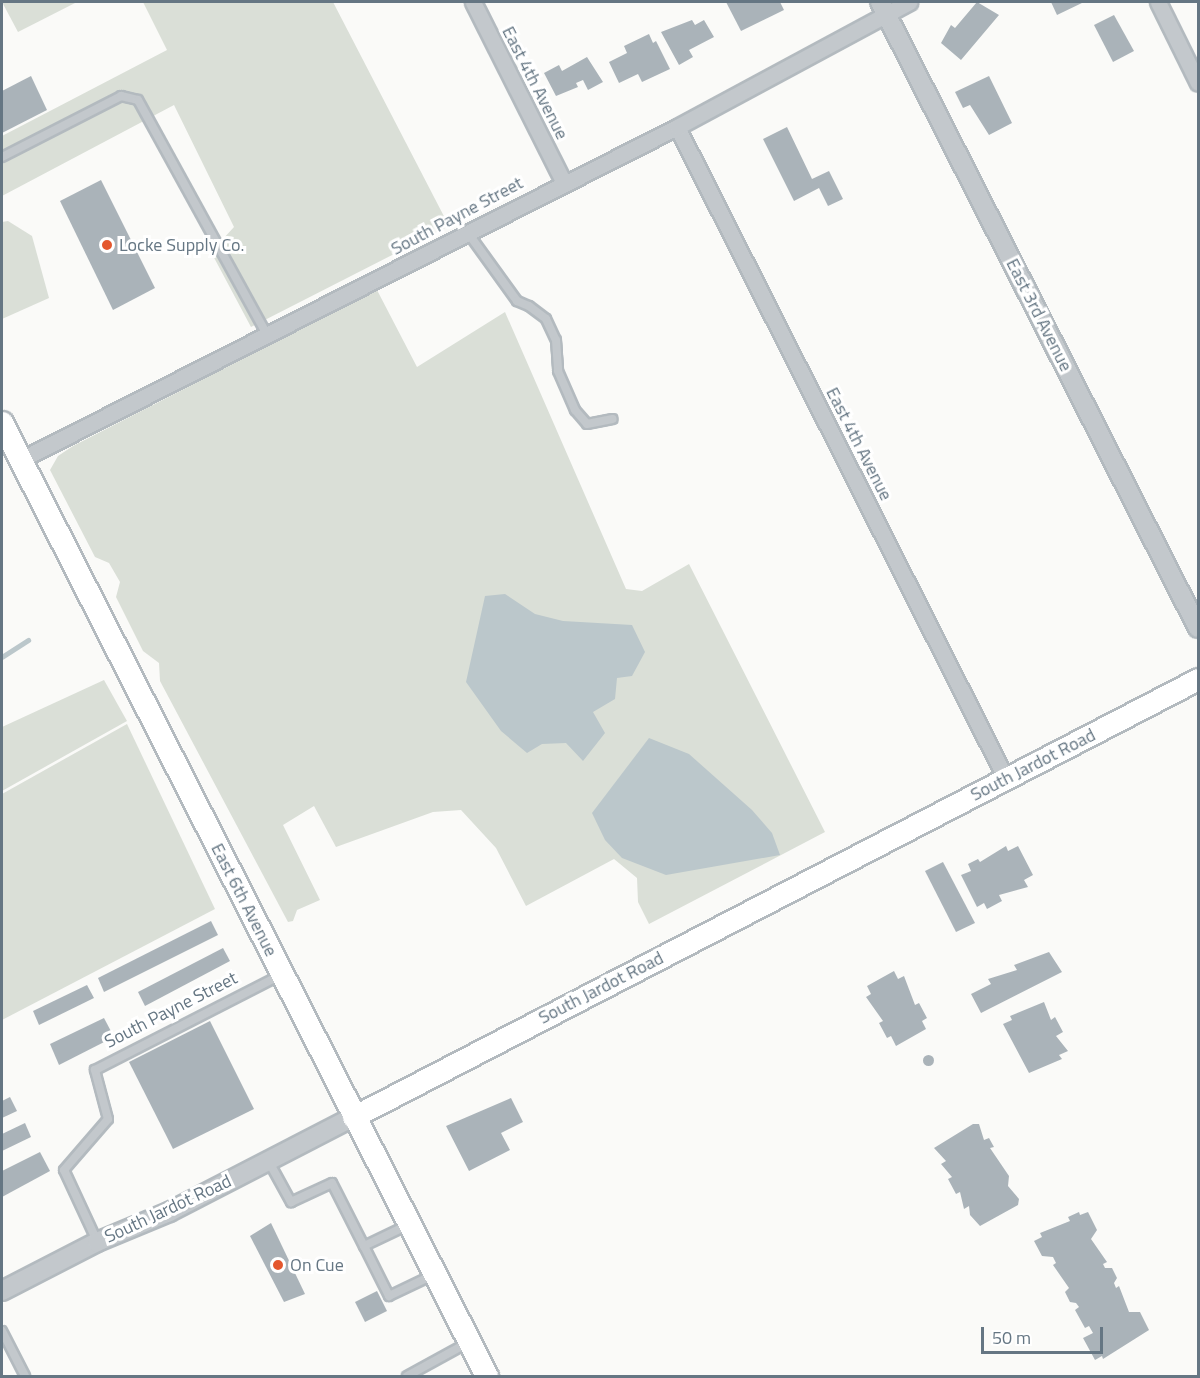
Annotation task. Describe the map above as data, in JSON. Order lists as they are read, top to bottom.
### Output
{
  "streets": {
    "main road": ["South Jardot Road", "East 6th Avenue"],
    "street": ["East 4th Avenue", "South Payne Street", "East 3rd Avenue"]
  },
  "crossings": [
    ["East 4th Avenue", "South Payne Street"],
    ["East 4th Avenue", "South Jardot Road"],
    ["South Payne Street", "East 3rd Avenue"],
    ["South Payne Street", "South Jardot Road"],
    ["South Payne Street", "East 6th Avenue"],
    ["South Jardot Road", "East 6th Avenue"]
  ],
  "places": ["Locke Supply Co.", "On Cue"],
  "scale_bar": "50 m"
}
